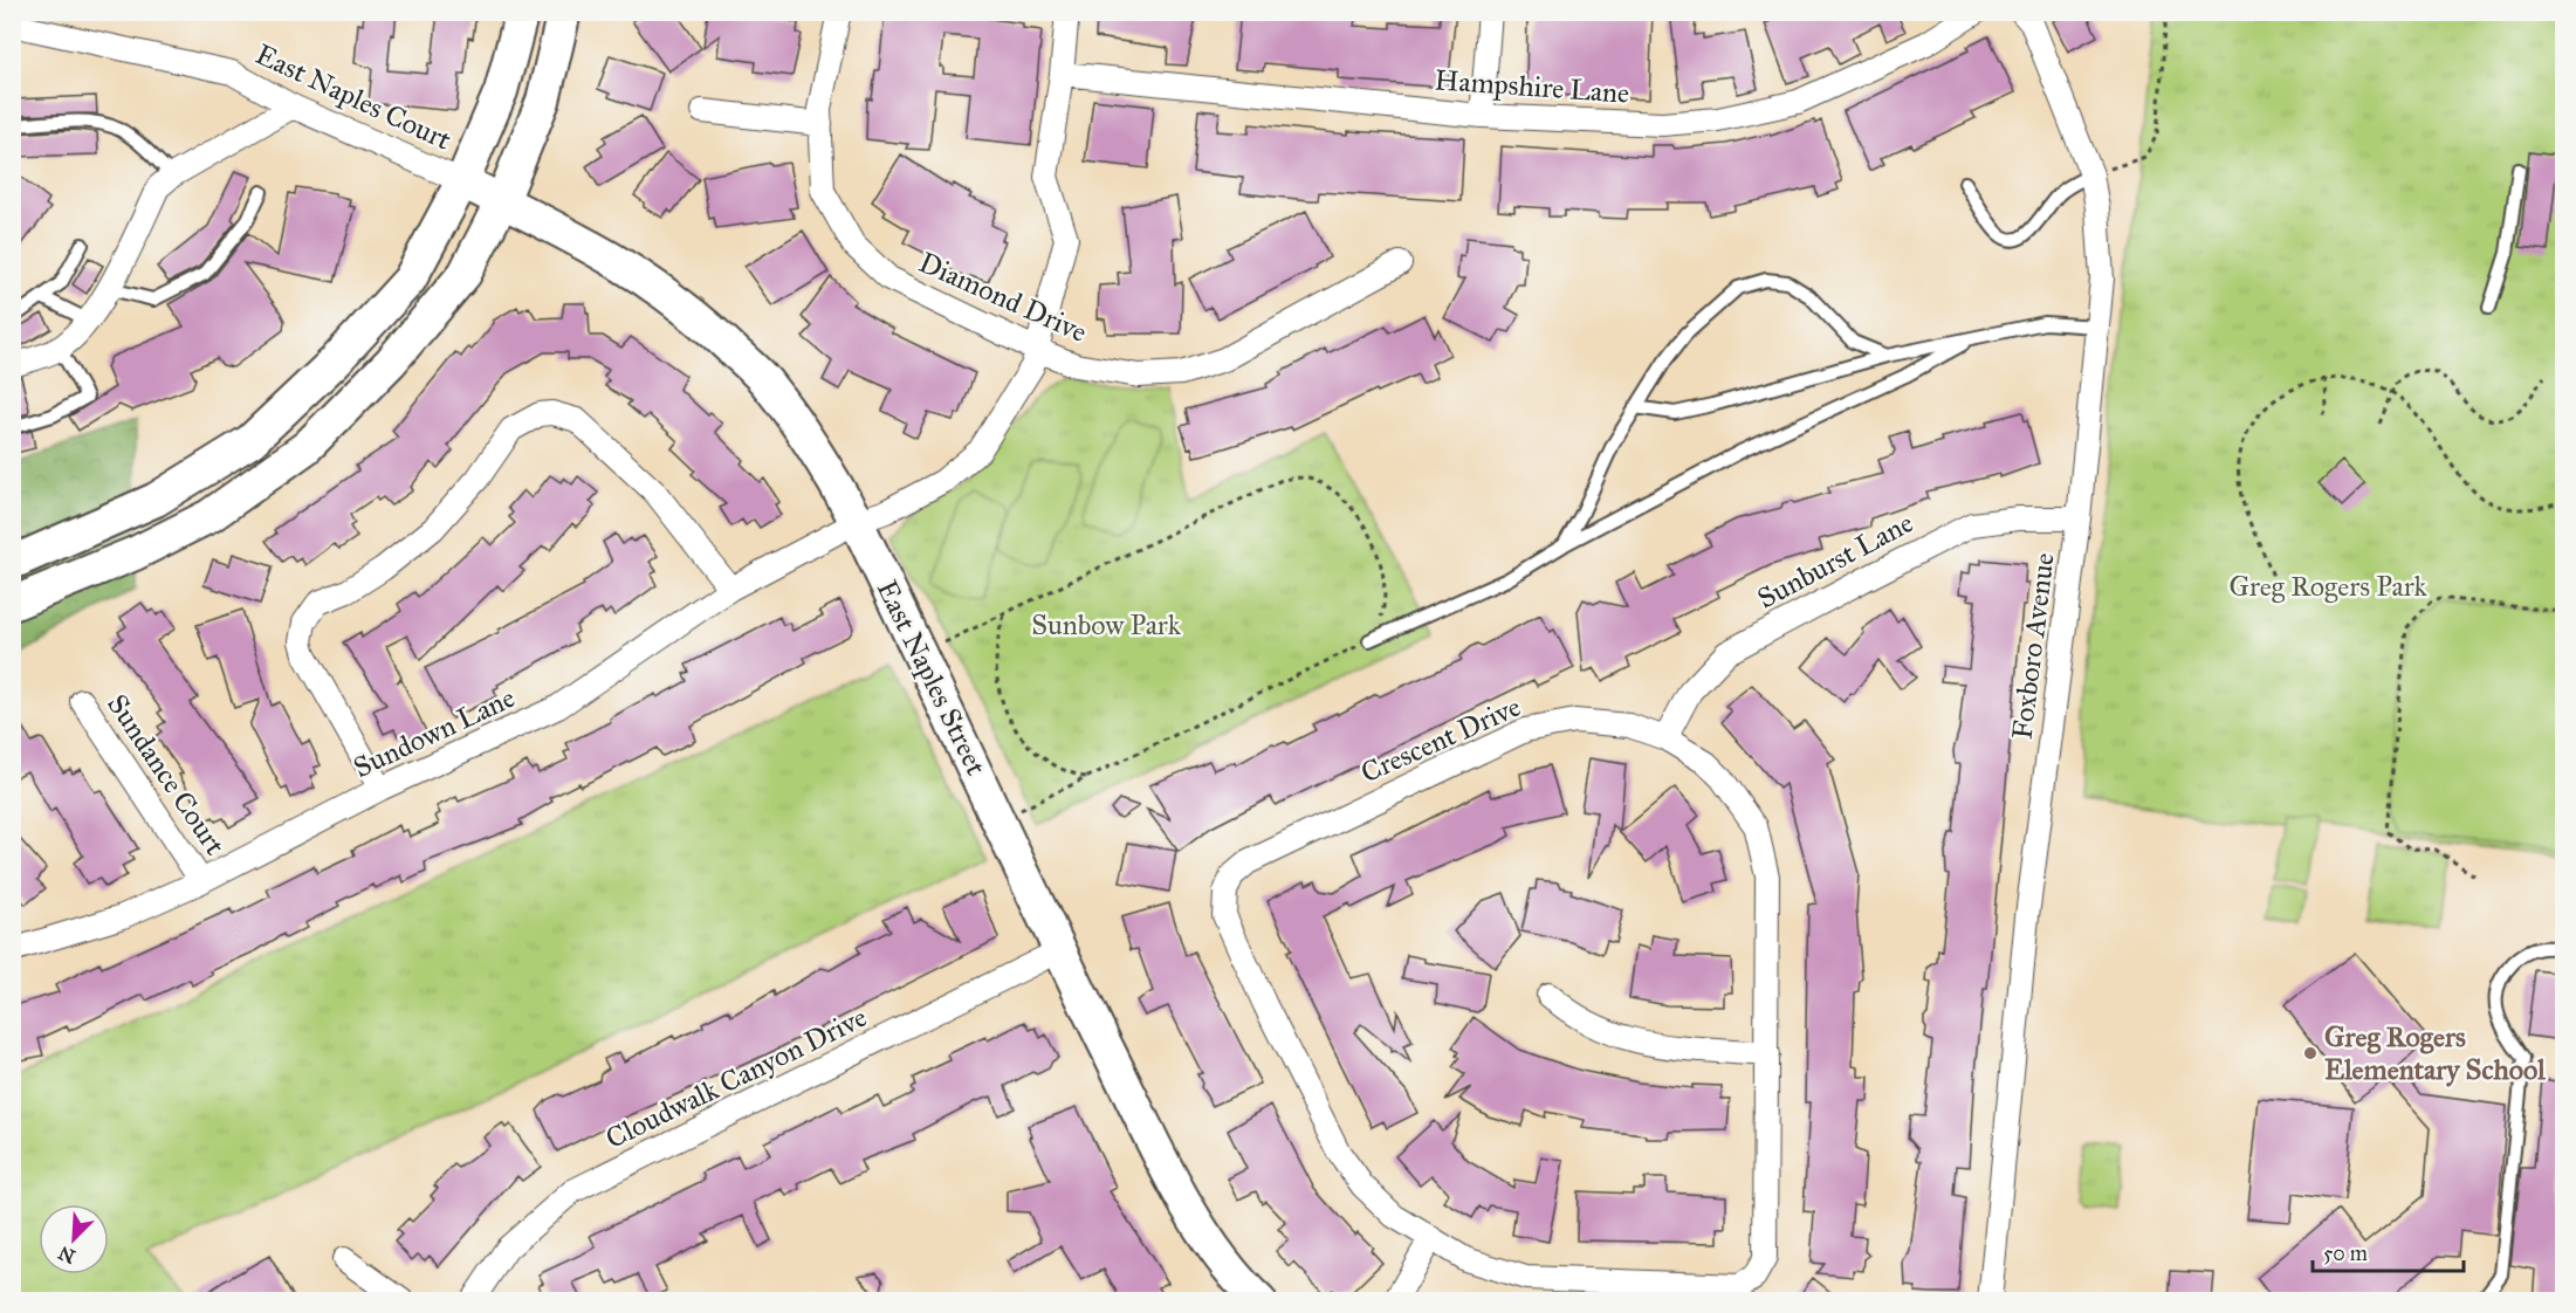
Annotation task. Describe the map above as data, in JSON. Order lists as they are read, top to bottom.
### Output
{
  "streets": {
    "main road": ["East Naples Street"],
    "street": [
      "Hampshire Lane",
      "East Naples Court",
      "Diamond Drive",
      "Sunburst Lane",
      "Foxboro Avenue",
      "Sundown Lane",
      "Crescent Drive",
      "Sundance Court",
      "Cloudwalk Canyon Drive"
    ]
  },
  "crossings": [
    ["Hampshire Lane", "Sundown Lane"],
    ["East Naples Court", "East Naples Street"],
    ["Diamond Drive", "Sundown Lane"],
    ["Sunburst Lane", "Foxboro Avenue"],
    ["Sunburst Lane", "Crescent Drive"],
    ["East Naples Street", "Sundown Lane"],
    ["East Naples Street", "Cloudwalk Canyon Drive"],
    ["Sundown Lane", "Sundance Court"]
  ],
  "parks": ["Greg Rogers Park", "Sunbow Park"],
  "places": ["Greg Rogers Elementary School"],
  "scale_bar": "50 m",
  "north": "bottom left"
}
